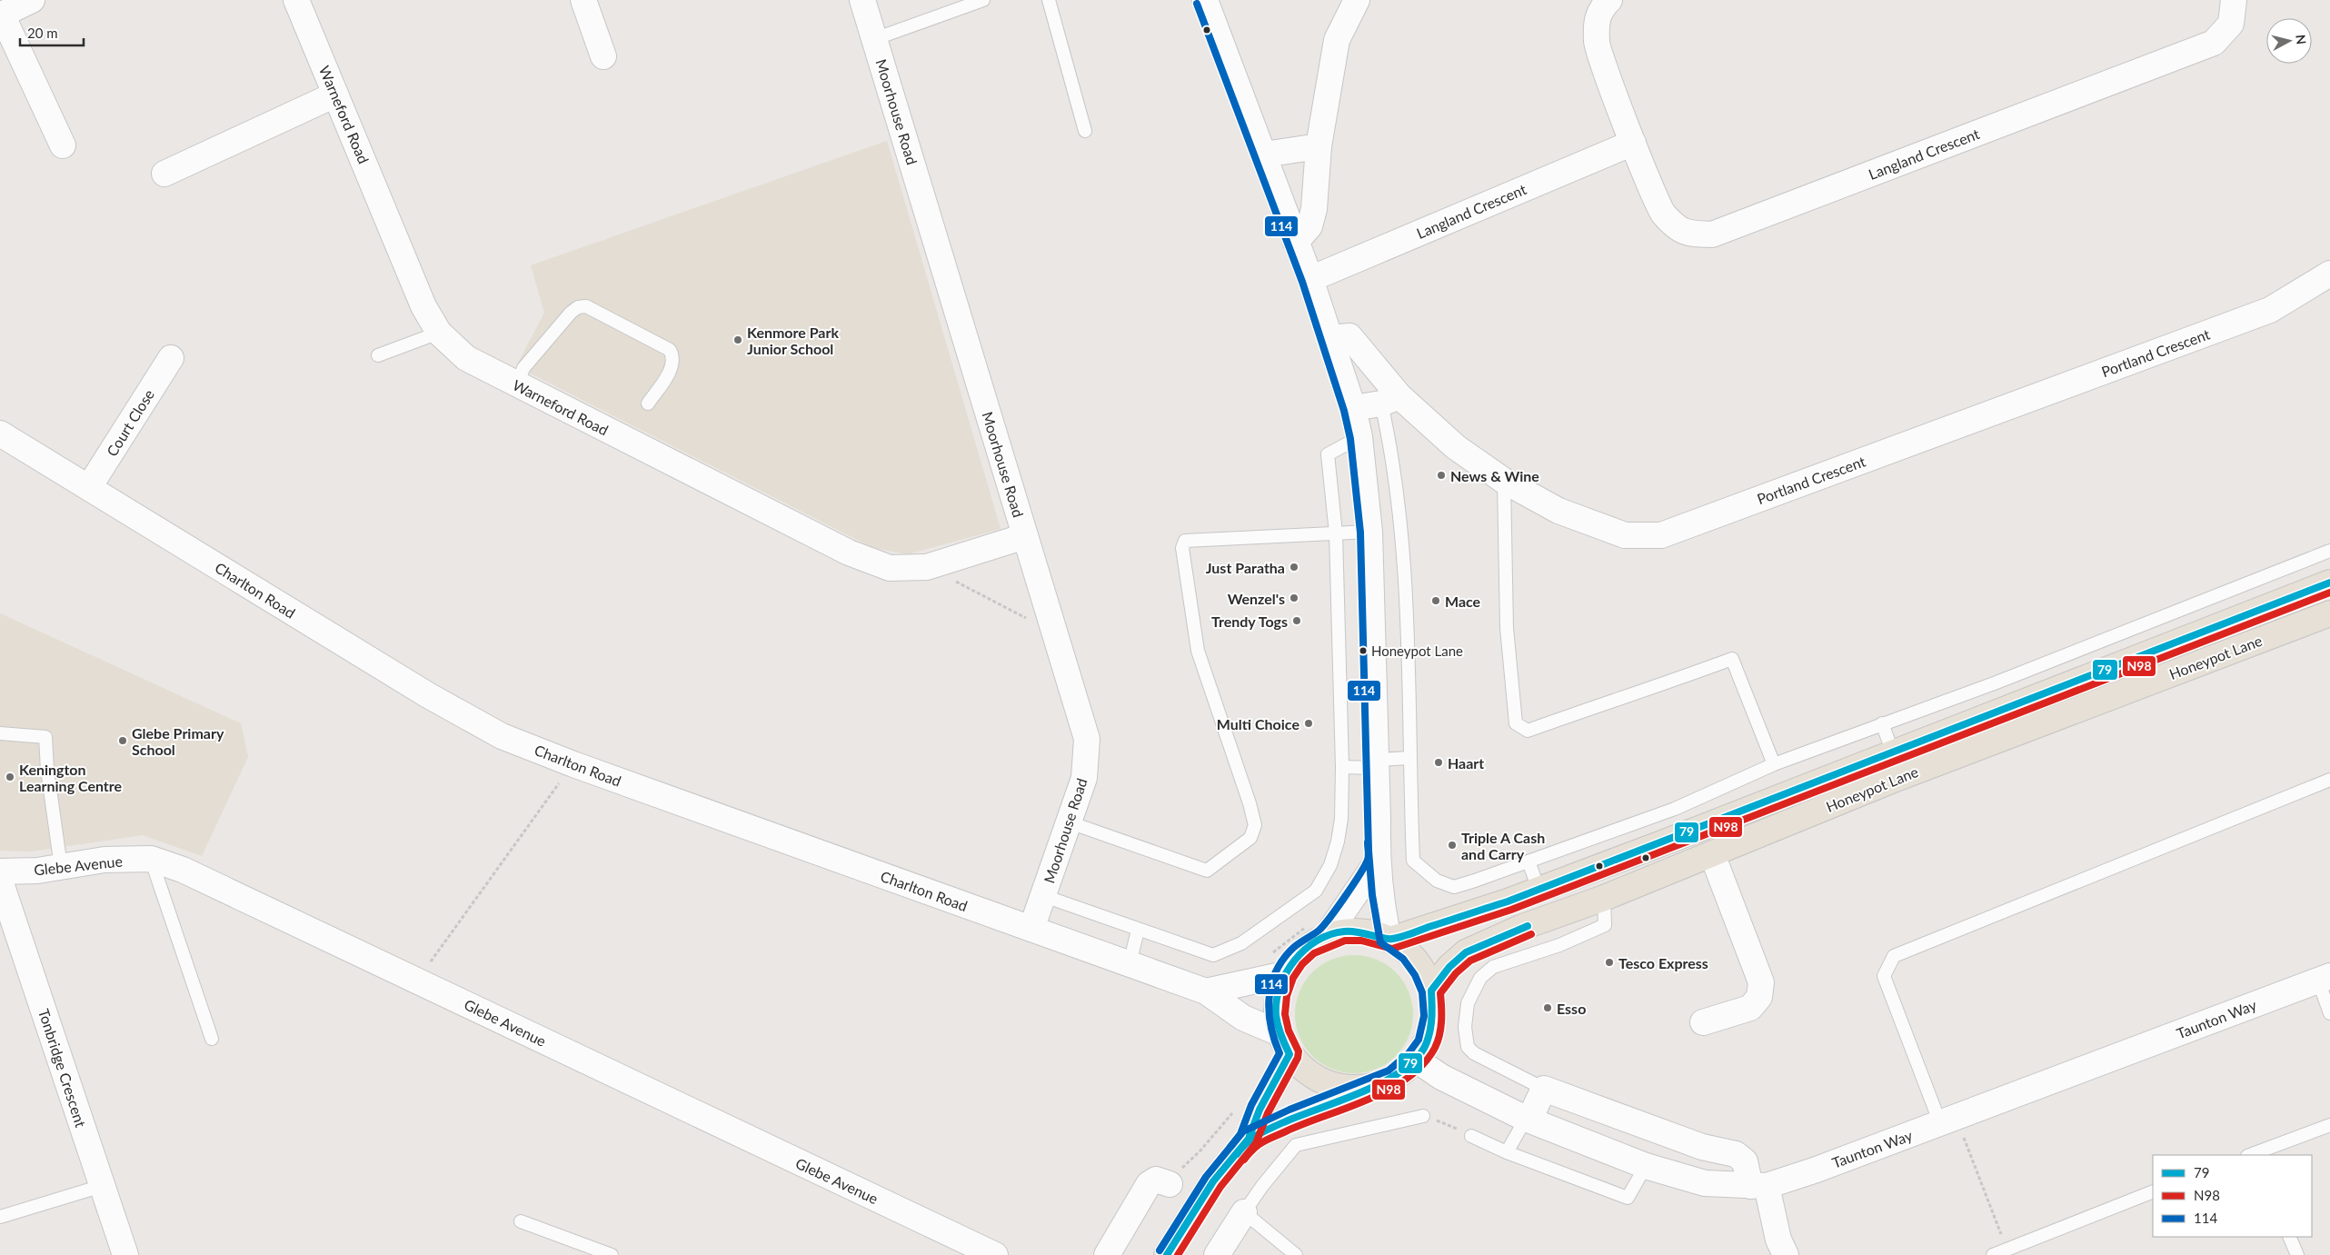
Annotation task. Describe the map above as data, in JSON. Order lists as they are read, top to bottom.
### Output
{
  "streets": {
    "main road": ["Honeypot Lane"],
    "street": [
      "Moorhouse Road",
      "Warneford Road",
      "Langland Crescent",
      "Portland Crescent",
      "Court Close",
      "Charlton Road",
      "Glebe Avenue",
      "Taunton Way",
      "Tonbridge Crescent"
    ]
  },
  "crossings": [
    ["Moorhouse Road", "Warneford Road"],
    ["Moorhouse Road", "Charlton Road"],
    ["Court Close", "Charlton Road"],
    ["Charlton Road", "Honeypot Lane"],
    ["Charlton Road", "Taunton Way"],
    ["Honeypot Lane", "Taunton Way"]
  ],
  "places": [
    "Kenmore Park Junior School",
    "News & Wine",
    "Just Paratha",
    "Wenzel's",
    "Mace",
    "Trendy Togs",
    "Honeypot Lane",
    "Multi Choice",
    "Glebe Primary School",
    "Haart",
    "Kenington Learning Centre",
    "Triple A Cash and Carry",
    "Tesco Express",
    "Esso"
  ],
  "lines": ["transit line 114", "transit line 79", "transit line N98"],
  "legend": ["79", "N98", "114"],
  "scale_bar": "20 m",
  "north": "right"
}
